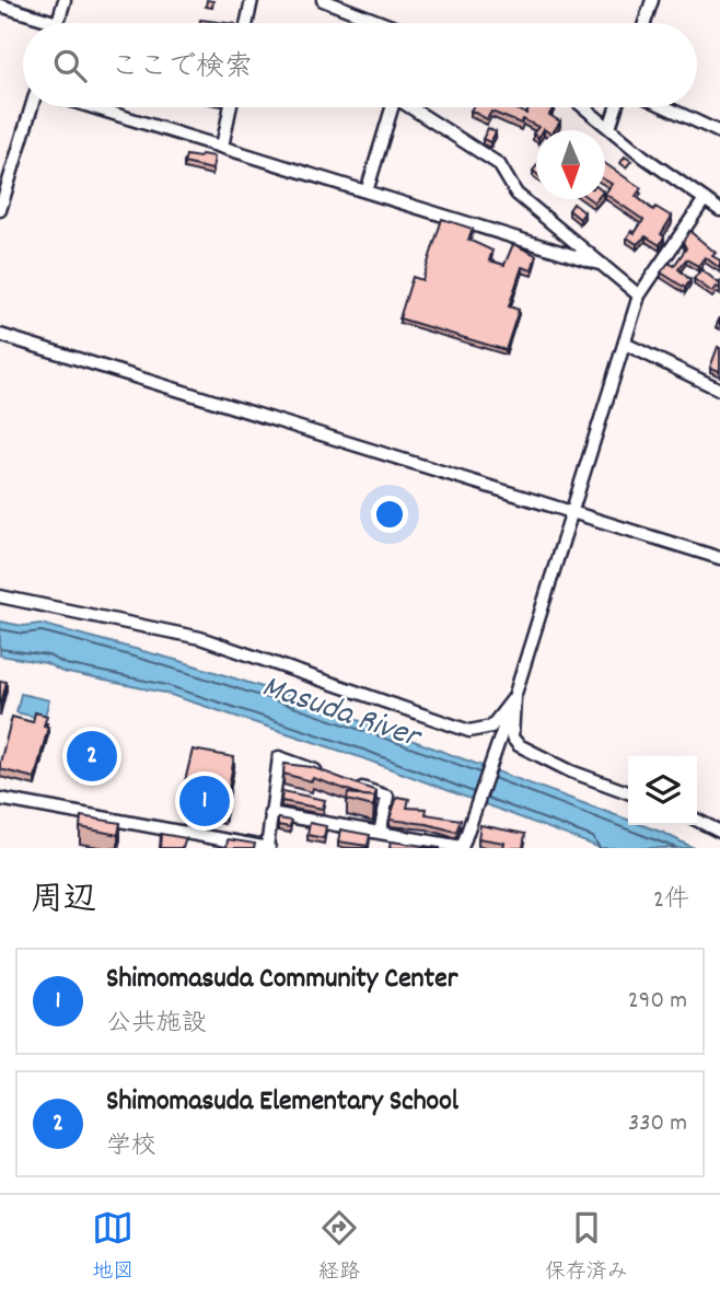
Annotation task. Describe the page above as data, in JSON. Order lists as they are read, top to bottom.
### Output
{
  "water": ["Masuda River"],
  "north": "bottom",
  "page": {
    "search": "ここで検索",
    "pins": ["2", "1"],
    "heading": ["周辺", "2件"],
    "list": [
      {
        "mark": "1",
        "name": "Shimomasuda Community Center",
        "note": "公共施設",
        "value": "290 m"
      },
      {
        "mark": "2",
        "name": "Shimomasuda Elementary School",
        "note": "学校",
        "value": "330 m"
      }
    ],
    "nav": ["地図", "経路", "保存済み"]
  }
}
